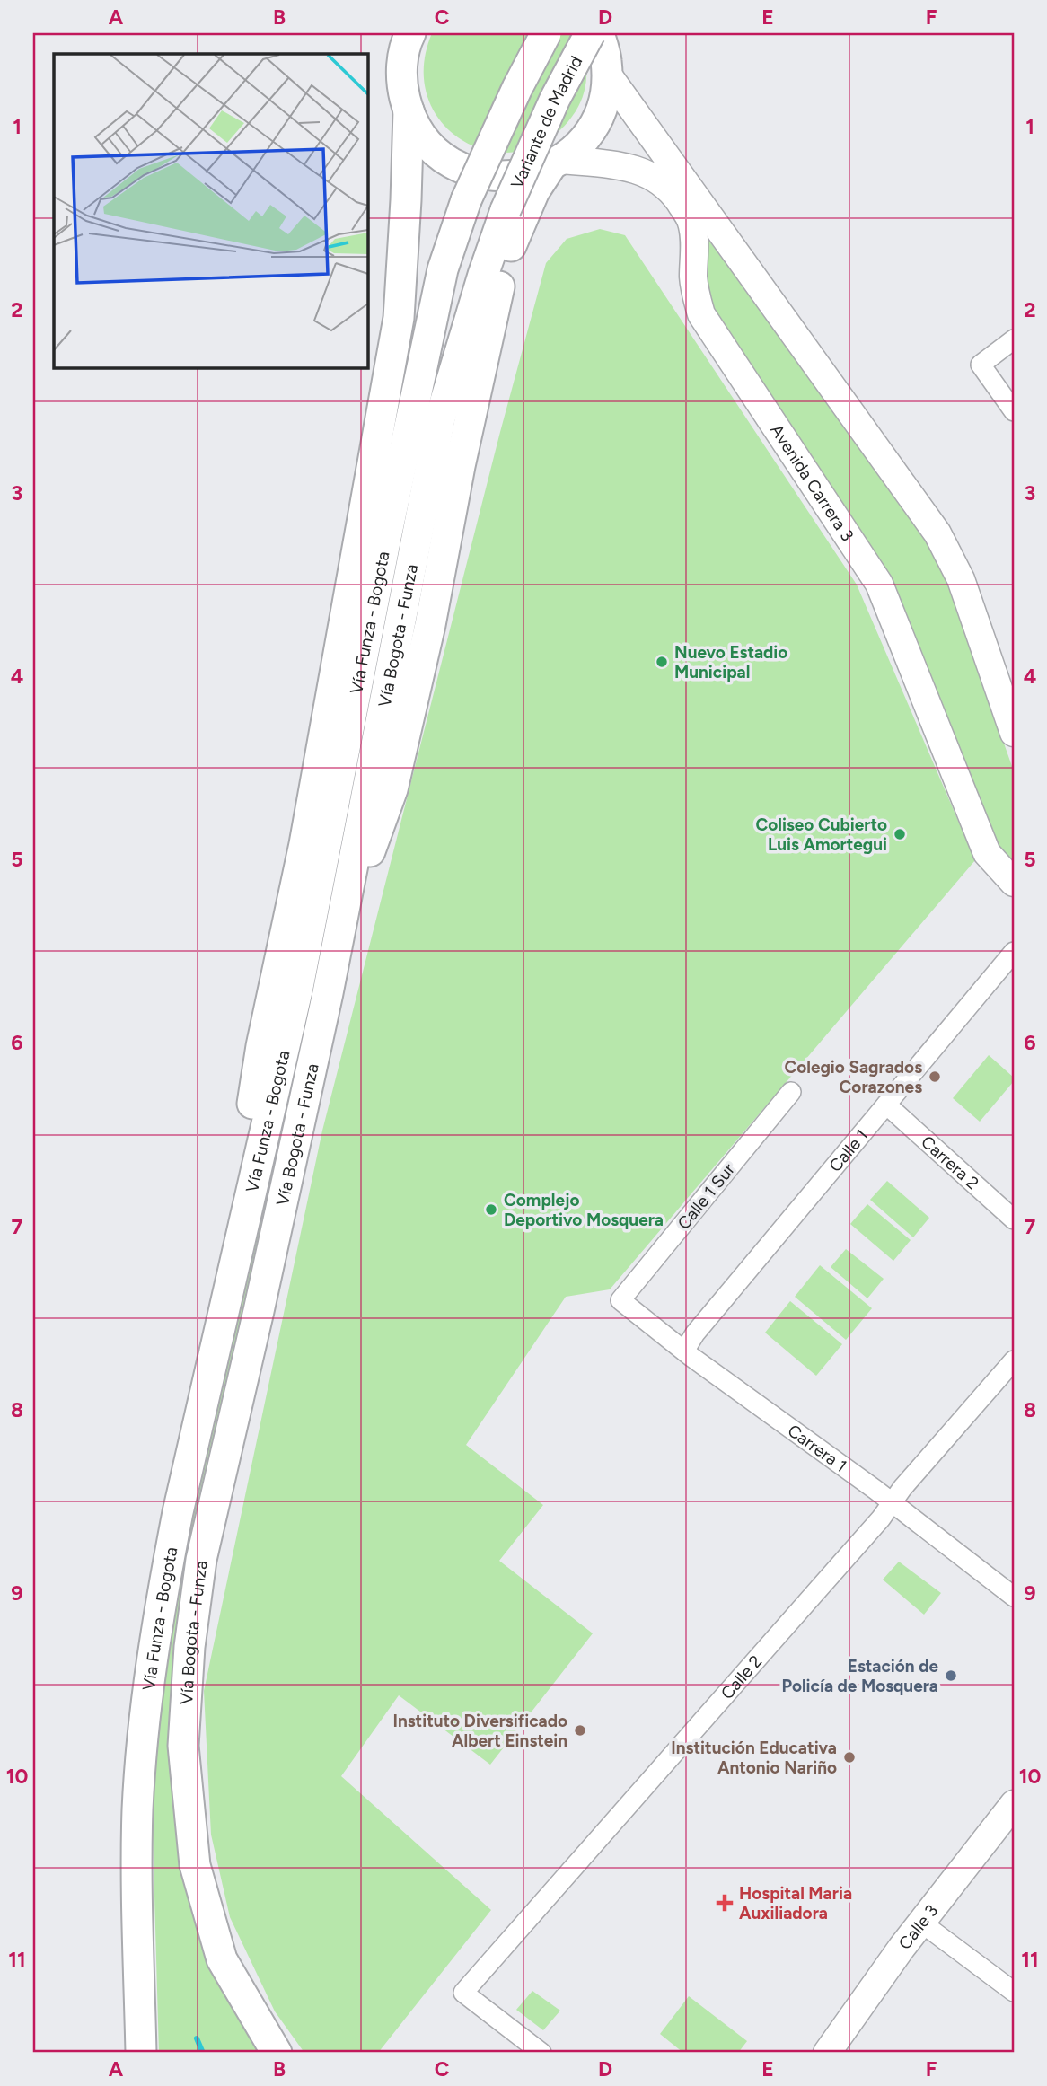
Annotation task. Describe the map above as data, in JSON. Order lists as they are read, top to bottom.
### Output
{
  "streets": {
    "main road": [
      "Variante de Madrid",
      "Avenida Carrera 3",
      "Vía Funza - Bogota",
      "Vía Bogota - Funza",
      "Calle 3"
    ],
    "street": [
      "Calle 1",
      "Carrera 2",
      "Calle 1 Sur",
      "Carrera 1",
      "Calle 2"
    ]
  },
  "crossings": [
    ["Variante de Madrid", "Vía Bogota - Funza"],
    ["Calle 1", "Carrera 2"],
    ["Calle 1", "Carrera 1"],
    ["Calle 1 Sur", "Carrera 1"],
    ["Carrera 1", "Calle 2"]
  ],
  "places": {
    "other": [
      "Nuevo Estadio Municipal",
      "Coliseo Cubierto Luis Amortegui",
      "Colegio Sagrados Corazones",
      "Complejo Deportivo Mosquera",
      "Estación de Policía de Mosquera",
      "Instituto Diversificado Albert Einstein",
      "Institución Educativa Antonio Nariño"
    ],
    "health": ["Hospital Maria Auxiliadora"]
  },
  "grid": {
    "columns": [
      "A",
      "B",
      "C",
      "D",
      "E",
      "F"
    ],
    "rows": [
      "1",
      "2",
      "3",
      "4",
      "5",
      "6",
      "7",
      "8",
      "9",
      "10",
      "11"
    ]
  }
}
